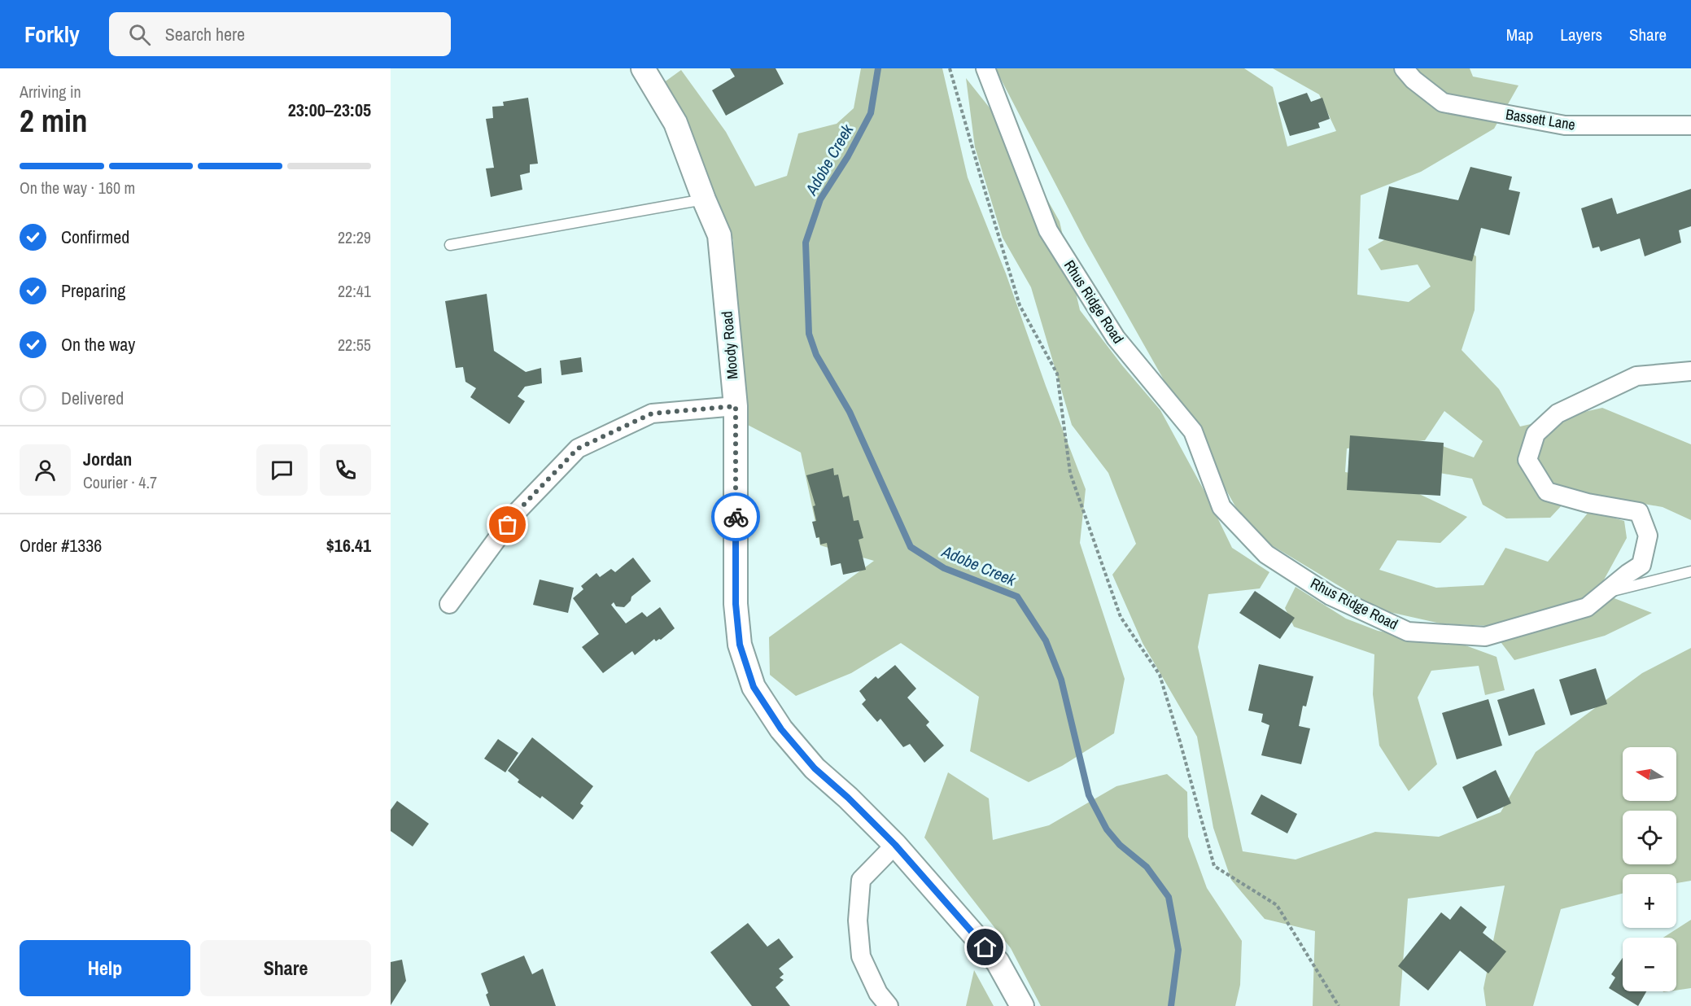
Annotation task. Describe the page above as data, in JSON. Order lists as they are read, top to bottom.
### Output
{
  "streets": {
    "street": ["Bassett Lane", "Rhus Ridge Road", "Moody Road"]
  },
  "water": ["Adobe Creek"],
  "north": "left",
  "page": {
    "header": "Forkly",
    "search": "Search here",
    "nav": ["Map", "Layers", "Share"],
    "heading": ["2 min", "Arriving in", "23:00–23:05"],
    "panel": [
      "Jordan",
      "Courier · 4.7",
      "Order #1336",
      "$16.41"
    ],
    "bar": "On the way · 160 m",
    "list": [
      ["Confirmed", "22:29"],
      ["Preparing", "22:41"],
      ["On the way", "22:55"],
      "Delivered"
    ],
    "map_buttons": ["+", "−"],
    "buttons": ["Help", "Share"]
  }
}
